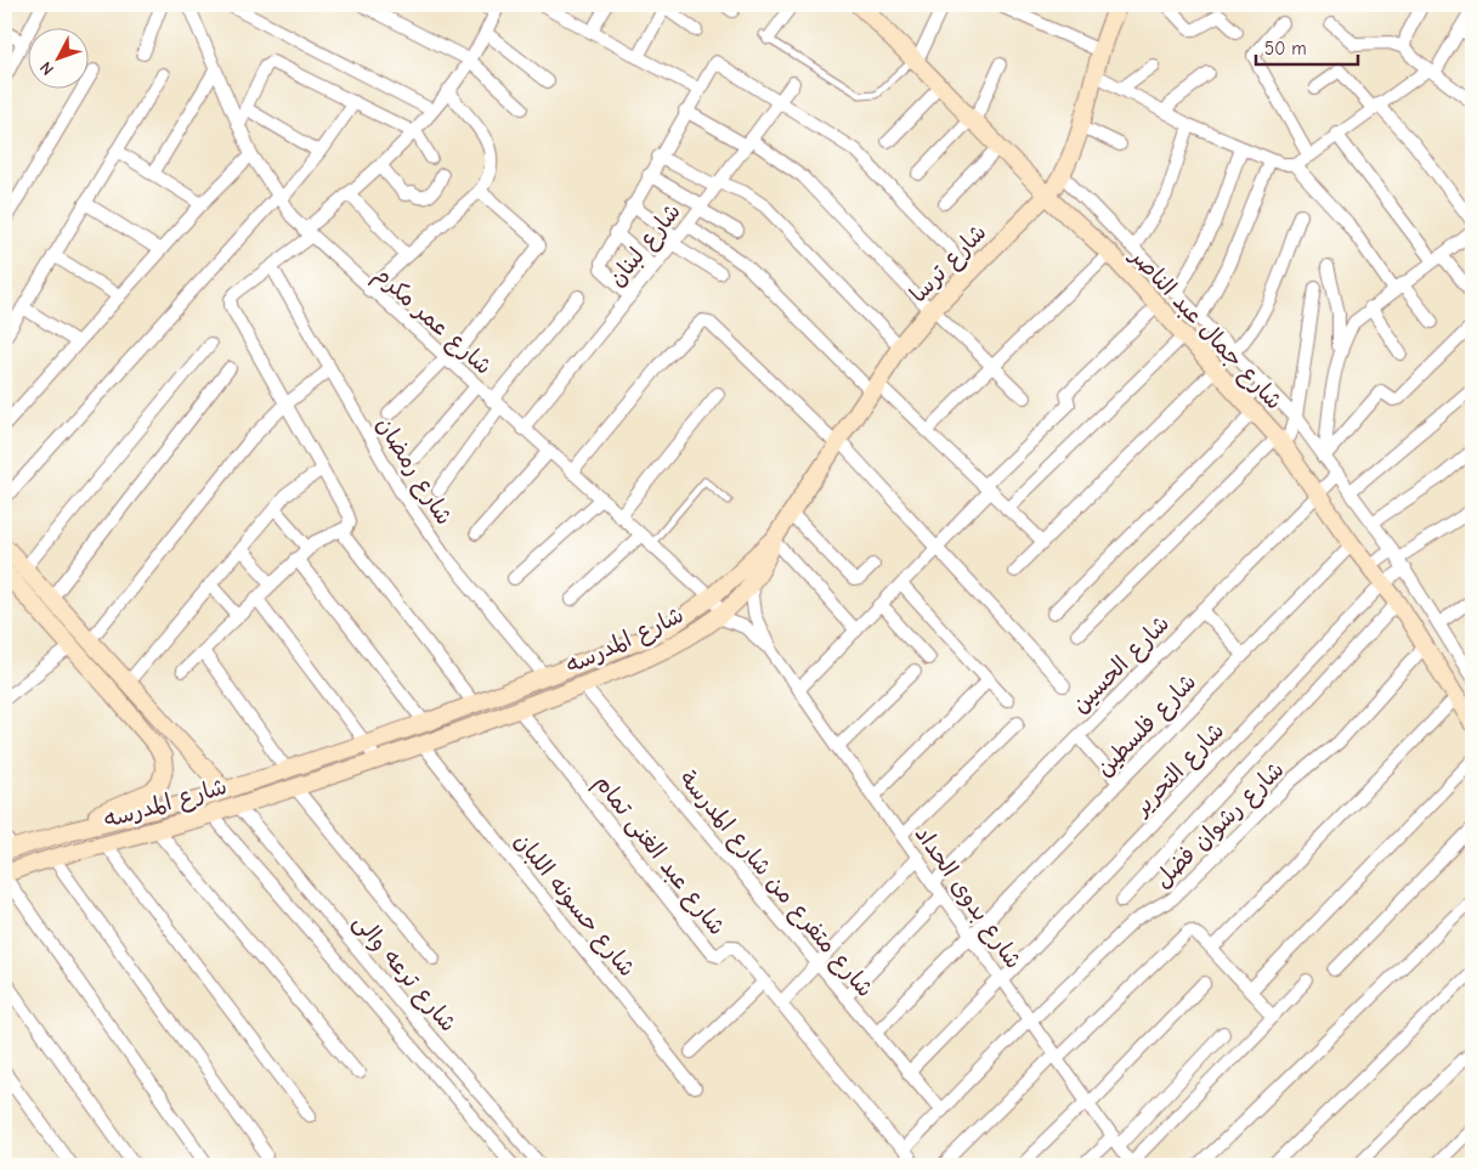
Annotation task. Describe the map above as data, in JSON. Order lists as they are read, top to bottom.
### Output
{
  "streets": {
    "main road": ["شارع ترسا", "شارع جمال عبد الناصر", "شارع المدرسه"],
    "street": [
      "شارع لبنان",
      "شارع عمر مكرم",
      "شارع رمضان",
      "شارع الحسين",
      "شارع فلسطين",
      "شارع التحرير",
      "شارع رشوان فضل",
      "شارع عبد الغنى تمام",
      "شارع متفرع من شارع المدرسة",
      "شارع بدوى الحداد",
      "شارع حسونه اللبان",
      "شارع ترعه والى"
    ]
  },
  "crossings": [
    ["شارع لبنان", "شارع عمر مكرم"],
    ["شارع ترسا", "شارع جمال عبد الناصر"],
    ["شارع ترسا", "شارع المدرسه"],
    ["شارع عمر مكرم", "شارع المدرسه"],
    ["شارع عمر مكرم", "شارع بدوى الحداد"],
    ["شارع جمال عبد الناصر", "شارع الحسين"],
    ["شارع جمال عبد الناصر", "شارع فلسطين"],
    ["شارع جمال عبد الناصر", "شارع التحرير"],
    ["شارع جمال عبد الناصر", "شارع رشوان فضل"],
    ["شارع رمضان", "شارع المدرسه"],
    ["شارع المدرسه", "شارع عبد الغنى تمام"],
    ["شارع المدرسه", "شارع متفرع من شارع المدرسة"],
    ["شارع المدرسه", "شارع بدوى الحداد"],
    ["شارع المدرسه", "شارع حسونه اللبان"],
    ["شارع المدرسه", "شارع ترعه والى"],
    ["شارع الحسين", "شارع بدوى الحداد"],
    ["شارع فلسطين", "شارع متفرع من شارع المدرسة"],
    ["شارع فلسطين", "شارع بدوى الحداد"],
    ["شارع التحرير", "شارع متفرع من شارع المدرسة"],
    ["شارع التحرير", "شارع بدوى الحداد"],
    ["شارع رشوان فضل", "شارع عبد الغنى تمام"],
    ["شارع رشوان فضل", "شارع متفرع من شارع المدرسة"],
    ["شارع رشوان فضل", "شارع بدوى الحداد"]
  ],
  "scale_bar": "50 m",
  "north": "bottom left"
}
